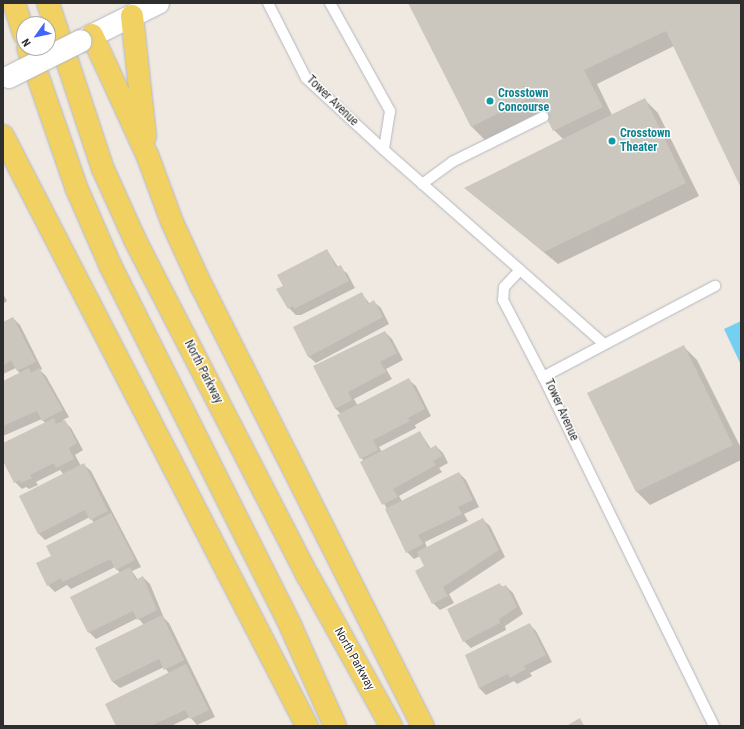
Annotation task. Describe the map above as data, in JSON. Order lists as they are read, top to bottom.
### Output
{
  "streets": {
    "main road": ["North Parkway"],
    "lane": ["Tower Avenue"]
  },
  "places": ["Crosstown Concourse", "Crosstown Theater"],
  "north": "bottom left"
}
